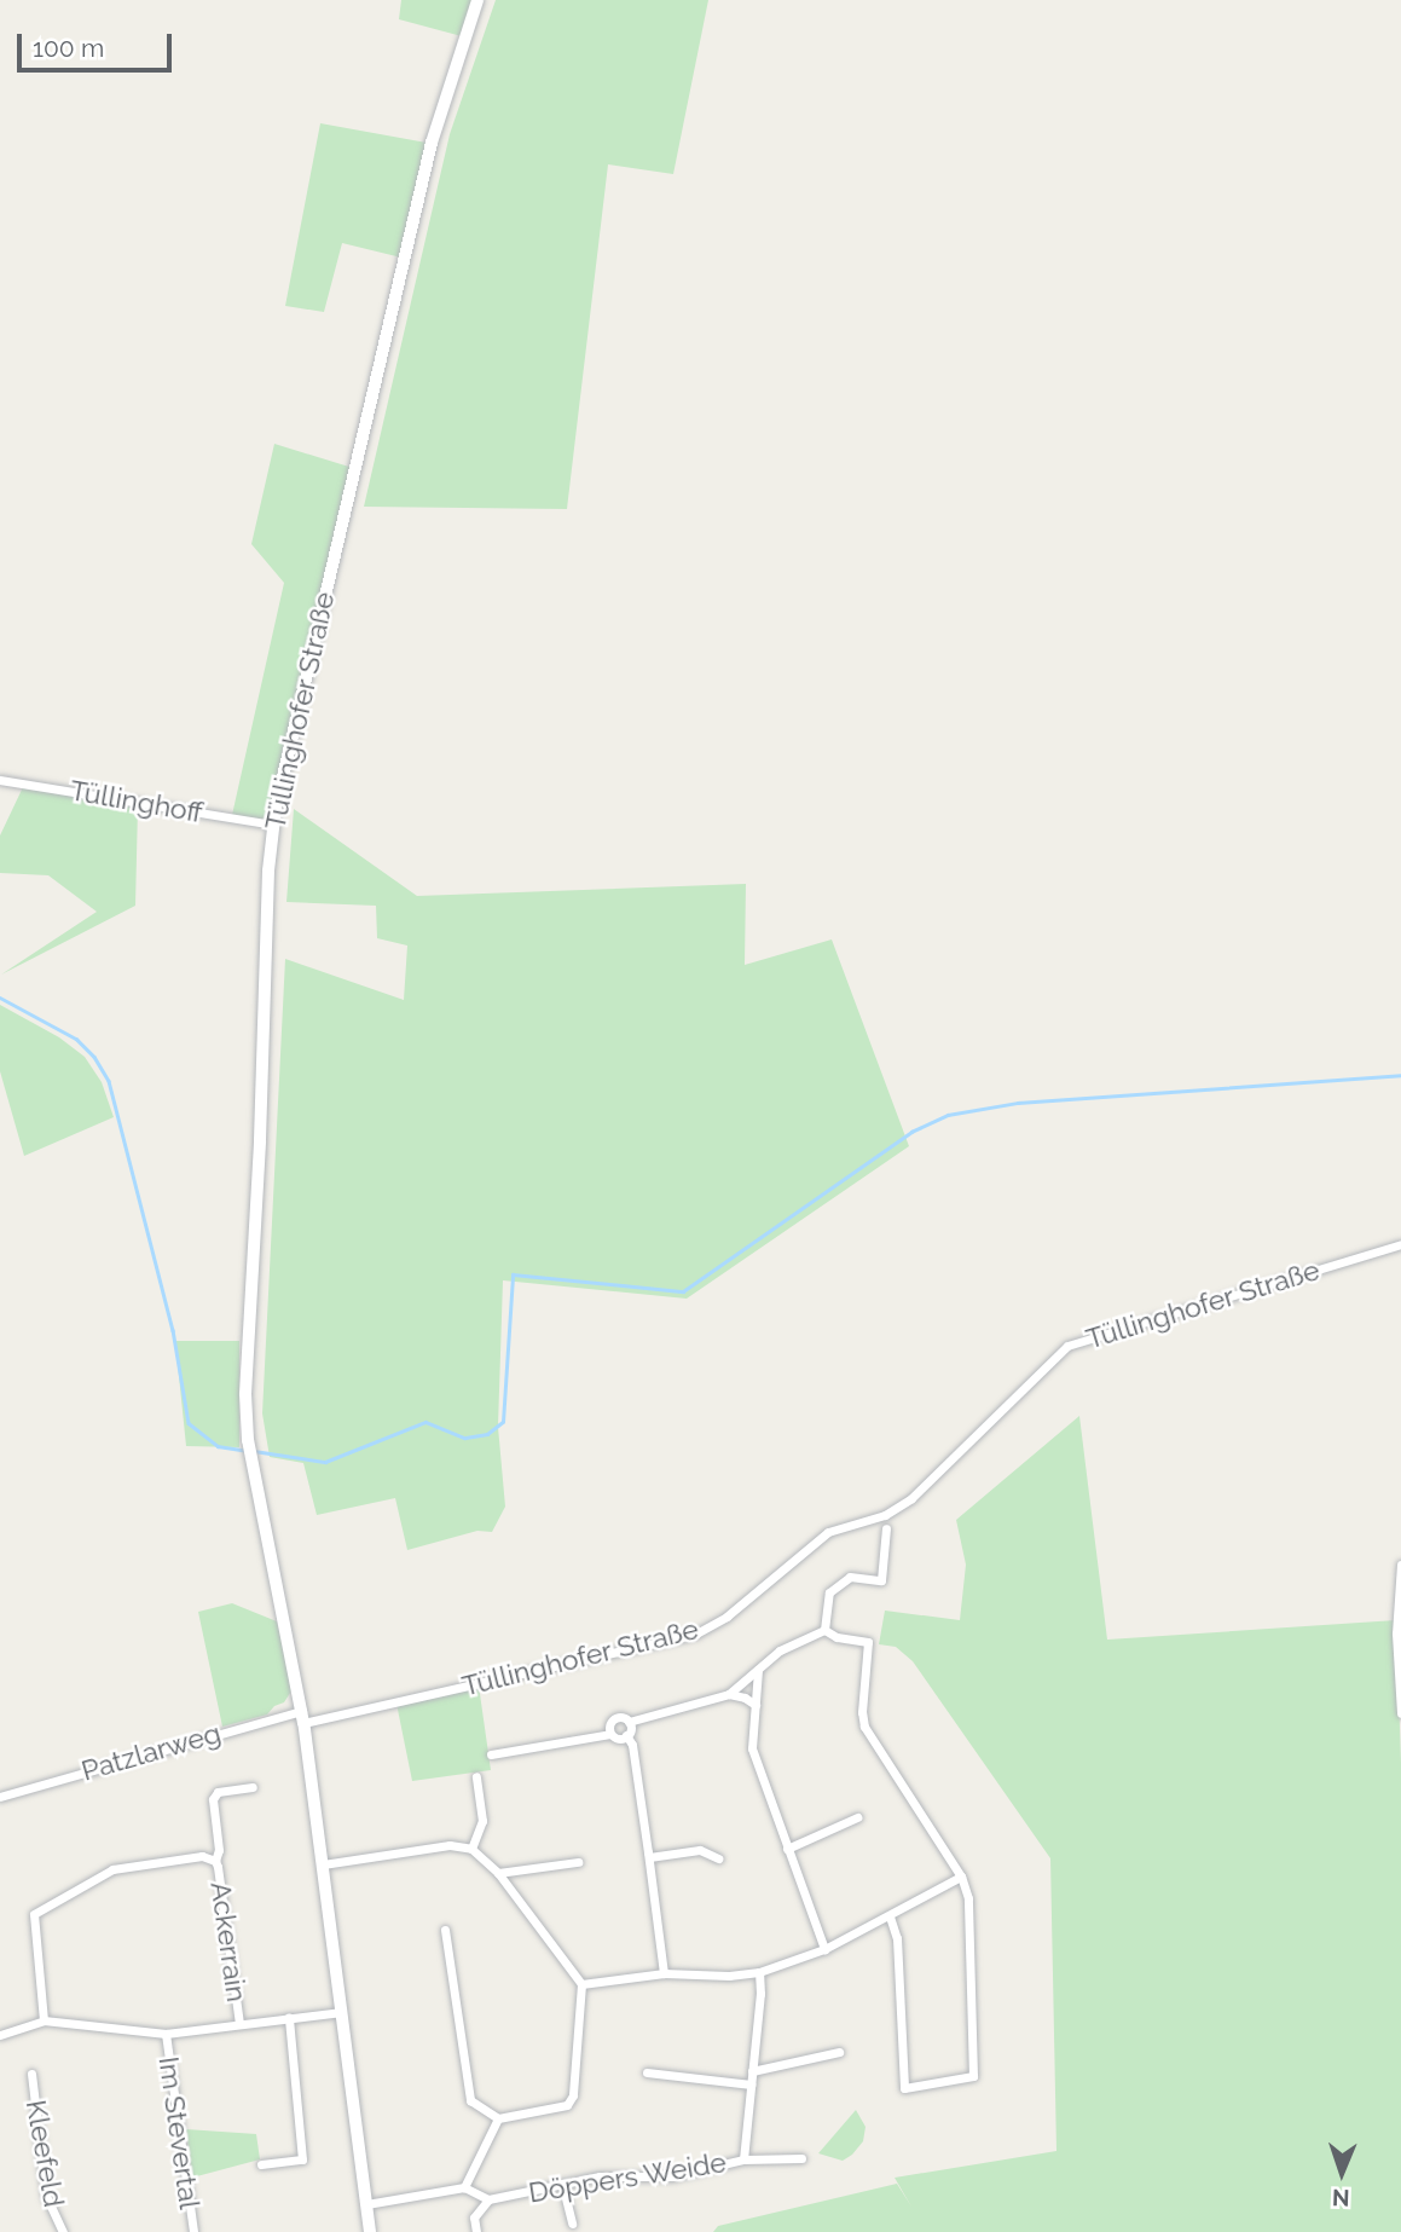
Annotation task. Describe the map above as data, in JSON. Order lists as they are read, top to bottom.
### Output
{
  "streets": {
    "main road": ["Tüllinghofer Straße"],
    "street": [
      "Tüllinghoff",
      "Patzlarweg",
      "Ackerrain",
      "Im Stevertal",
      "Kleefeld",
      "Döppers Weide"
    ]
  },
  "crossings": [
    ["Tüllinghofer Straße", "Tüllinghoff"],
    ["Tüllinghofer Straße", "Patzlarweg"]
  ],
  "scale_bar": "100 m",
  "north": "bottom"
}
